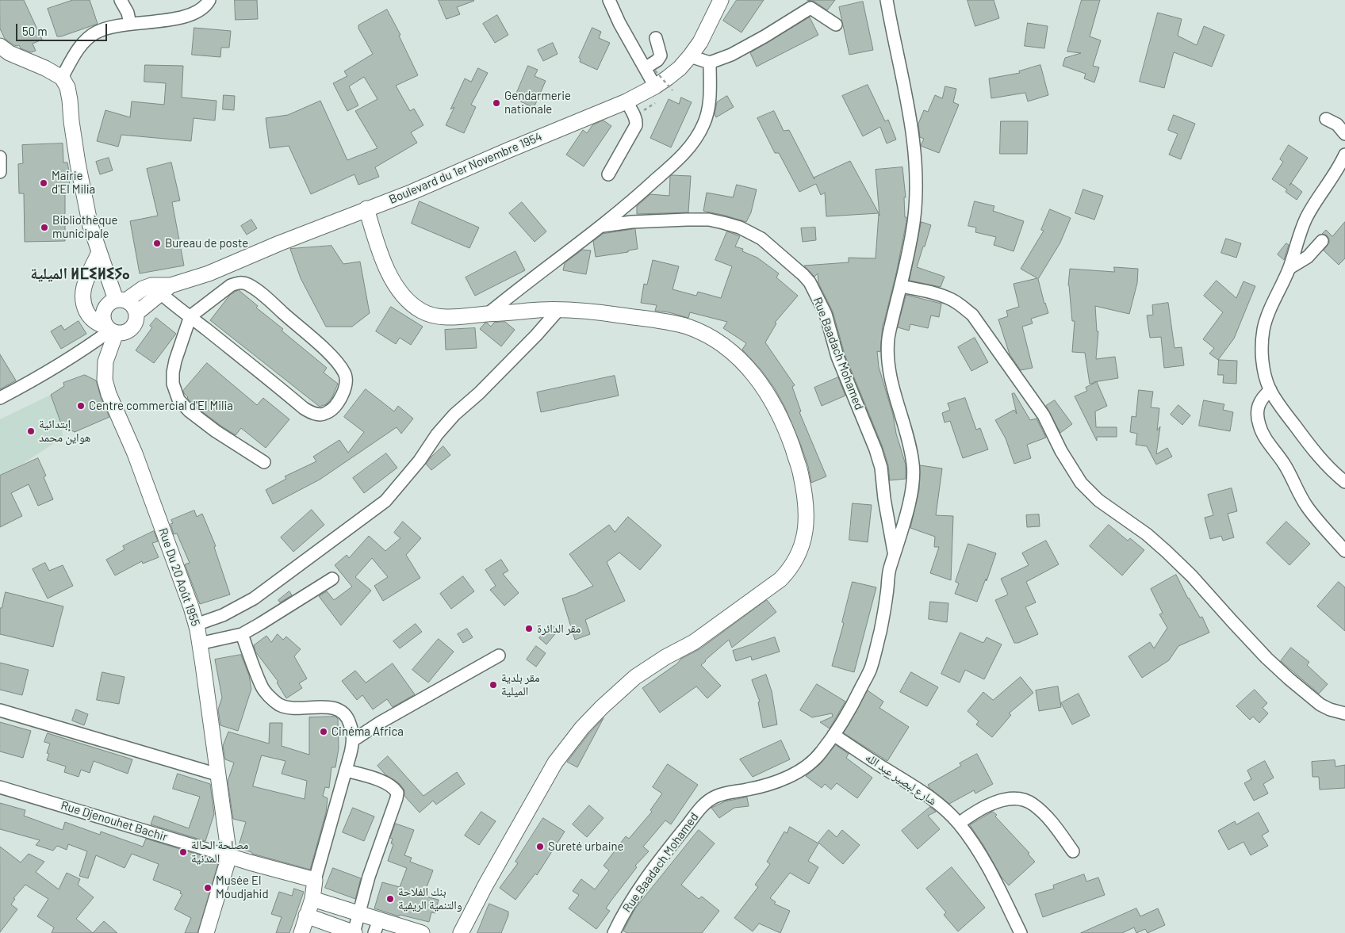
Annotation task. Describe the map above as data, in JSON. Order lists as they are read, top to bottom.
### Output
{
  "streets": {
    "main road": ["Boulevard du 1er Novembre 1954", "Rue Du 20 Août 1955"],
    "street": ["Rue Baadach Mohamed", "شارع لبصير عبد الله", "Rue Djenouhet Bachir"]
  },
  "crossings": [
    ["Rue Baadach Mohamed", "شارع لبصير عبد الله"],
    ["Rue Du 20 Août 1955", "Rue Djenouhet Bachir"]
  ],
  "districts": ["الميلية ⵍⵎⵉⵍⵉⵢⴰ"],
  "places": [
    "Gendarmerie nationale",
    "Mairie d'El Milia",
    "Bibliothèque municipale",
    "Bureau de poste",
    "Centre commercial d'El Milia",
    "إبتدائية هواين محمد",
    "مقر الدائرة",
    "مقر بلدية الميلية",
    "Cinéma Africa",
    "Sureté urbaine",
    "مصلحة الحالة المدنية",
    "Musée El Moudjahid",
    "بنك الفلاحة والتنمية الريفية"
  ],
  "scale_bar": "50 m"
}
